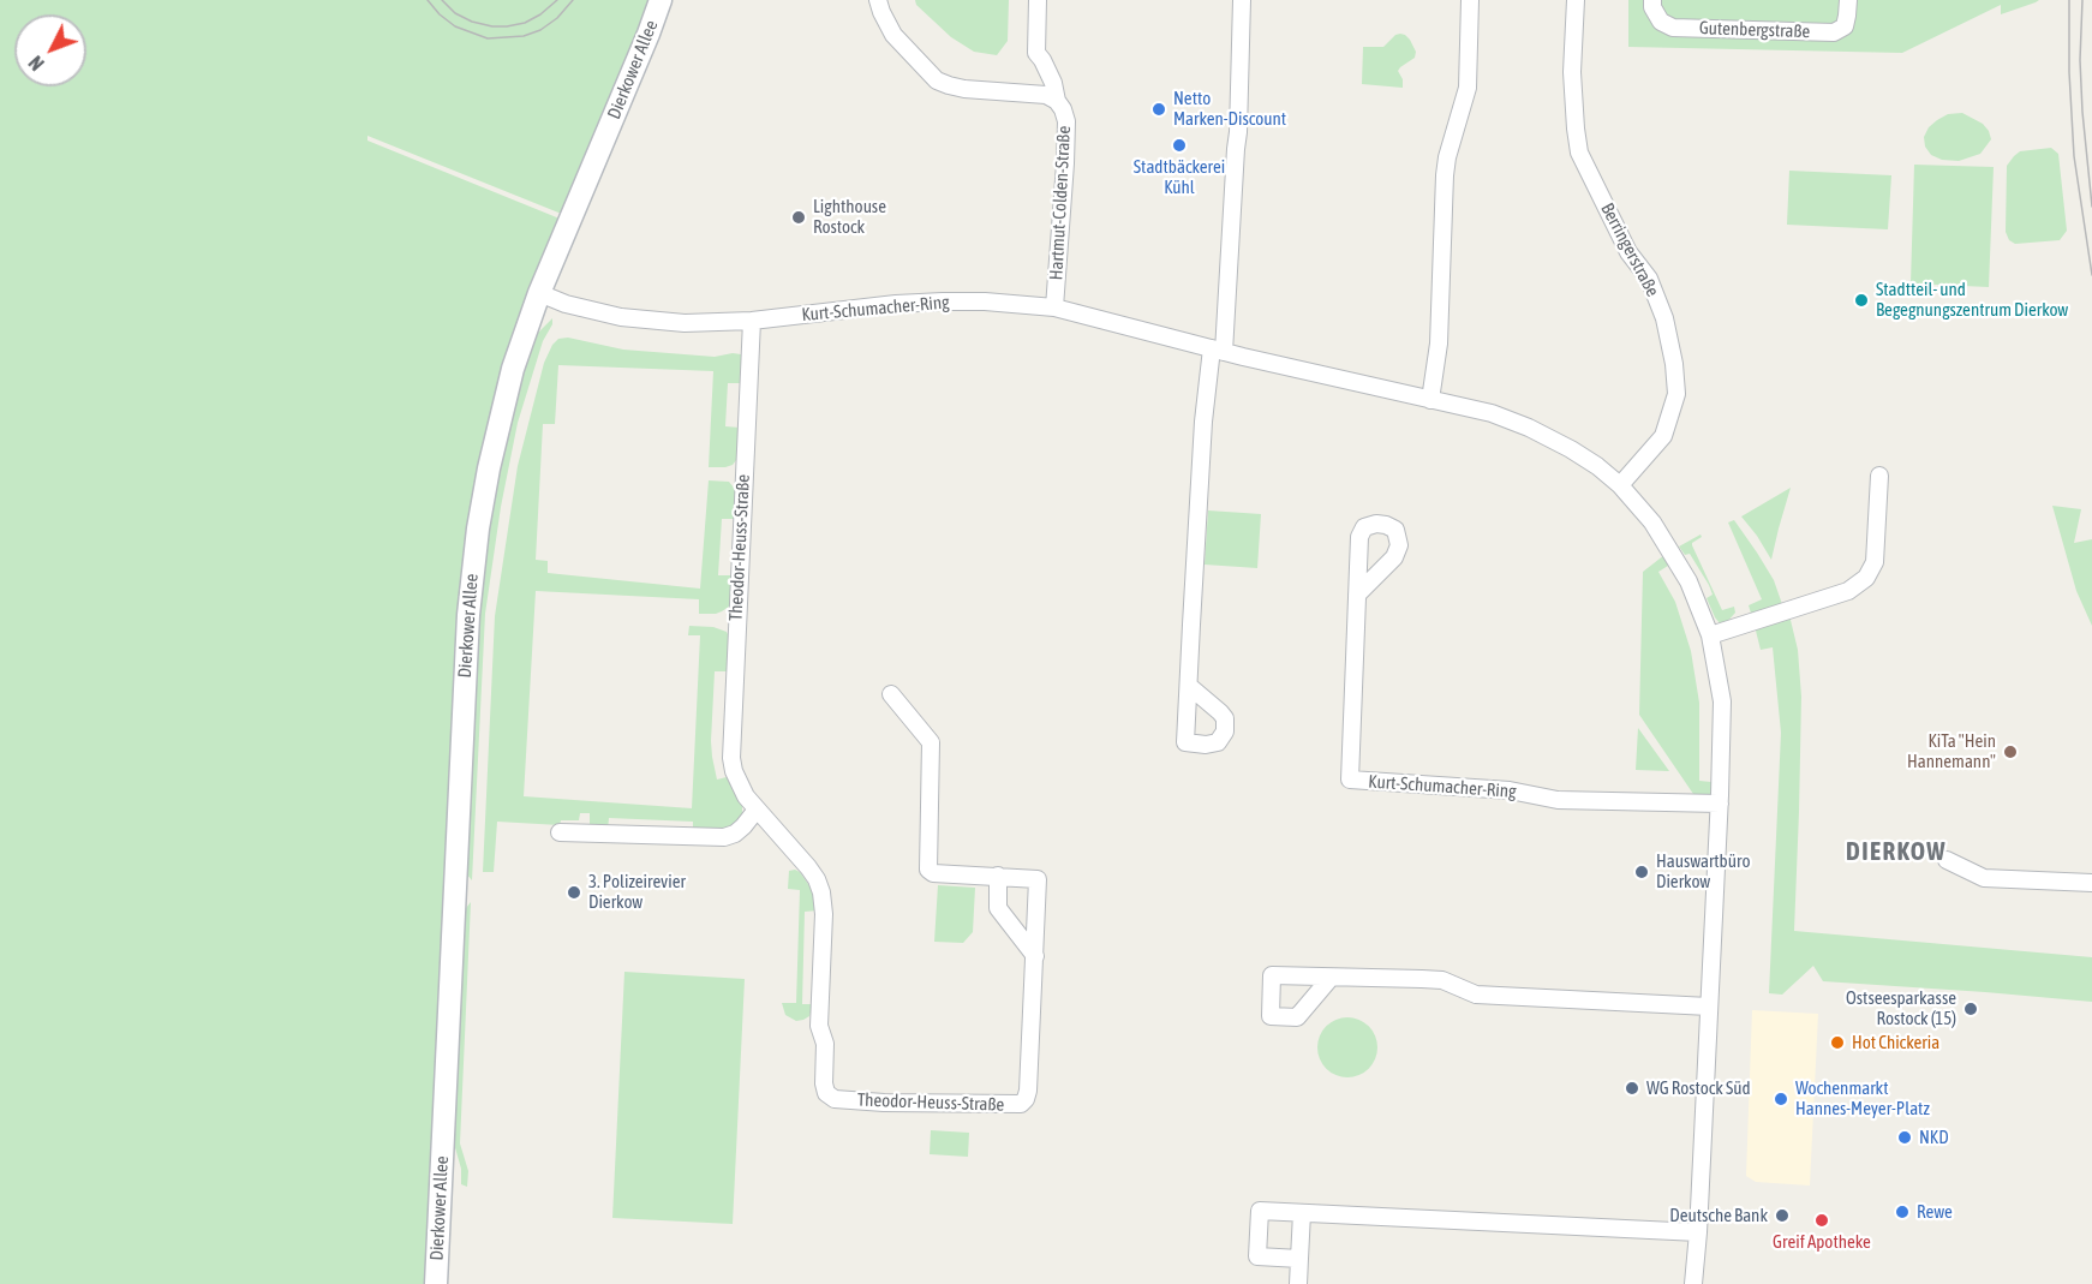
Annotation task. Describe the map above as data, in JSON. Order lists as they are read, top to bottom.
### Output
{
  "streets": {
    "main road": ["Dierkower Allee"],
    "street": [
      "Gutenbergstraße",
      "Hartmut-Colden-Straße",
      "Berringerstraße",
      "Kurt-Schumacher-Ring",
      "Theodor-Heuss-Straße"
    ]
  },
  "crossings": [
    ["Dierkower Allee", "Kurt-Schumacher-Ring"],
    ["Hartmut-Colden-Straße", "Kurt-Schumacher-Ring"],
    ["Berringerstraße", "Kurt-Schumacher-Ring"],
    ["Kurt-Schumacher-Ring", "Theodor-Heuss-Straße"]
  ],
  "districts": ["DIERKOW"],
  "places": [
    "Netto Marken-Discount",
    "Stadtbäckerei Kühl",
    "Lighthouse Rostock",
    "Stadtteil- und Begegnungszentrum Dierkow",
    "KiTa \"Hein Hannemann\"",
    "Hauswartbüro Dierkow",
    "3. Polizeirevier Dierkow",
    "Ostseesparkasse Rostock (15)",
    "Hot Chickeria",
    "WG Rostock Süd",
    "Wochenmarkt Hannes-Meyer-Platz",
    "NKD",
    "Rewe",
    "Deutsche Bank",
    "Greif Apotheke"
  ],
  "north": "bottom left"
}
